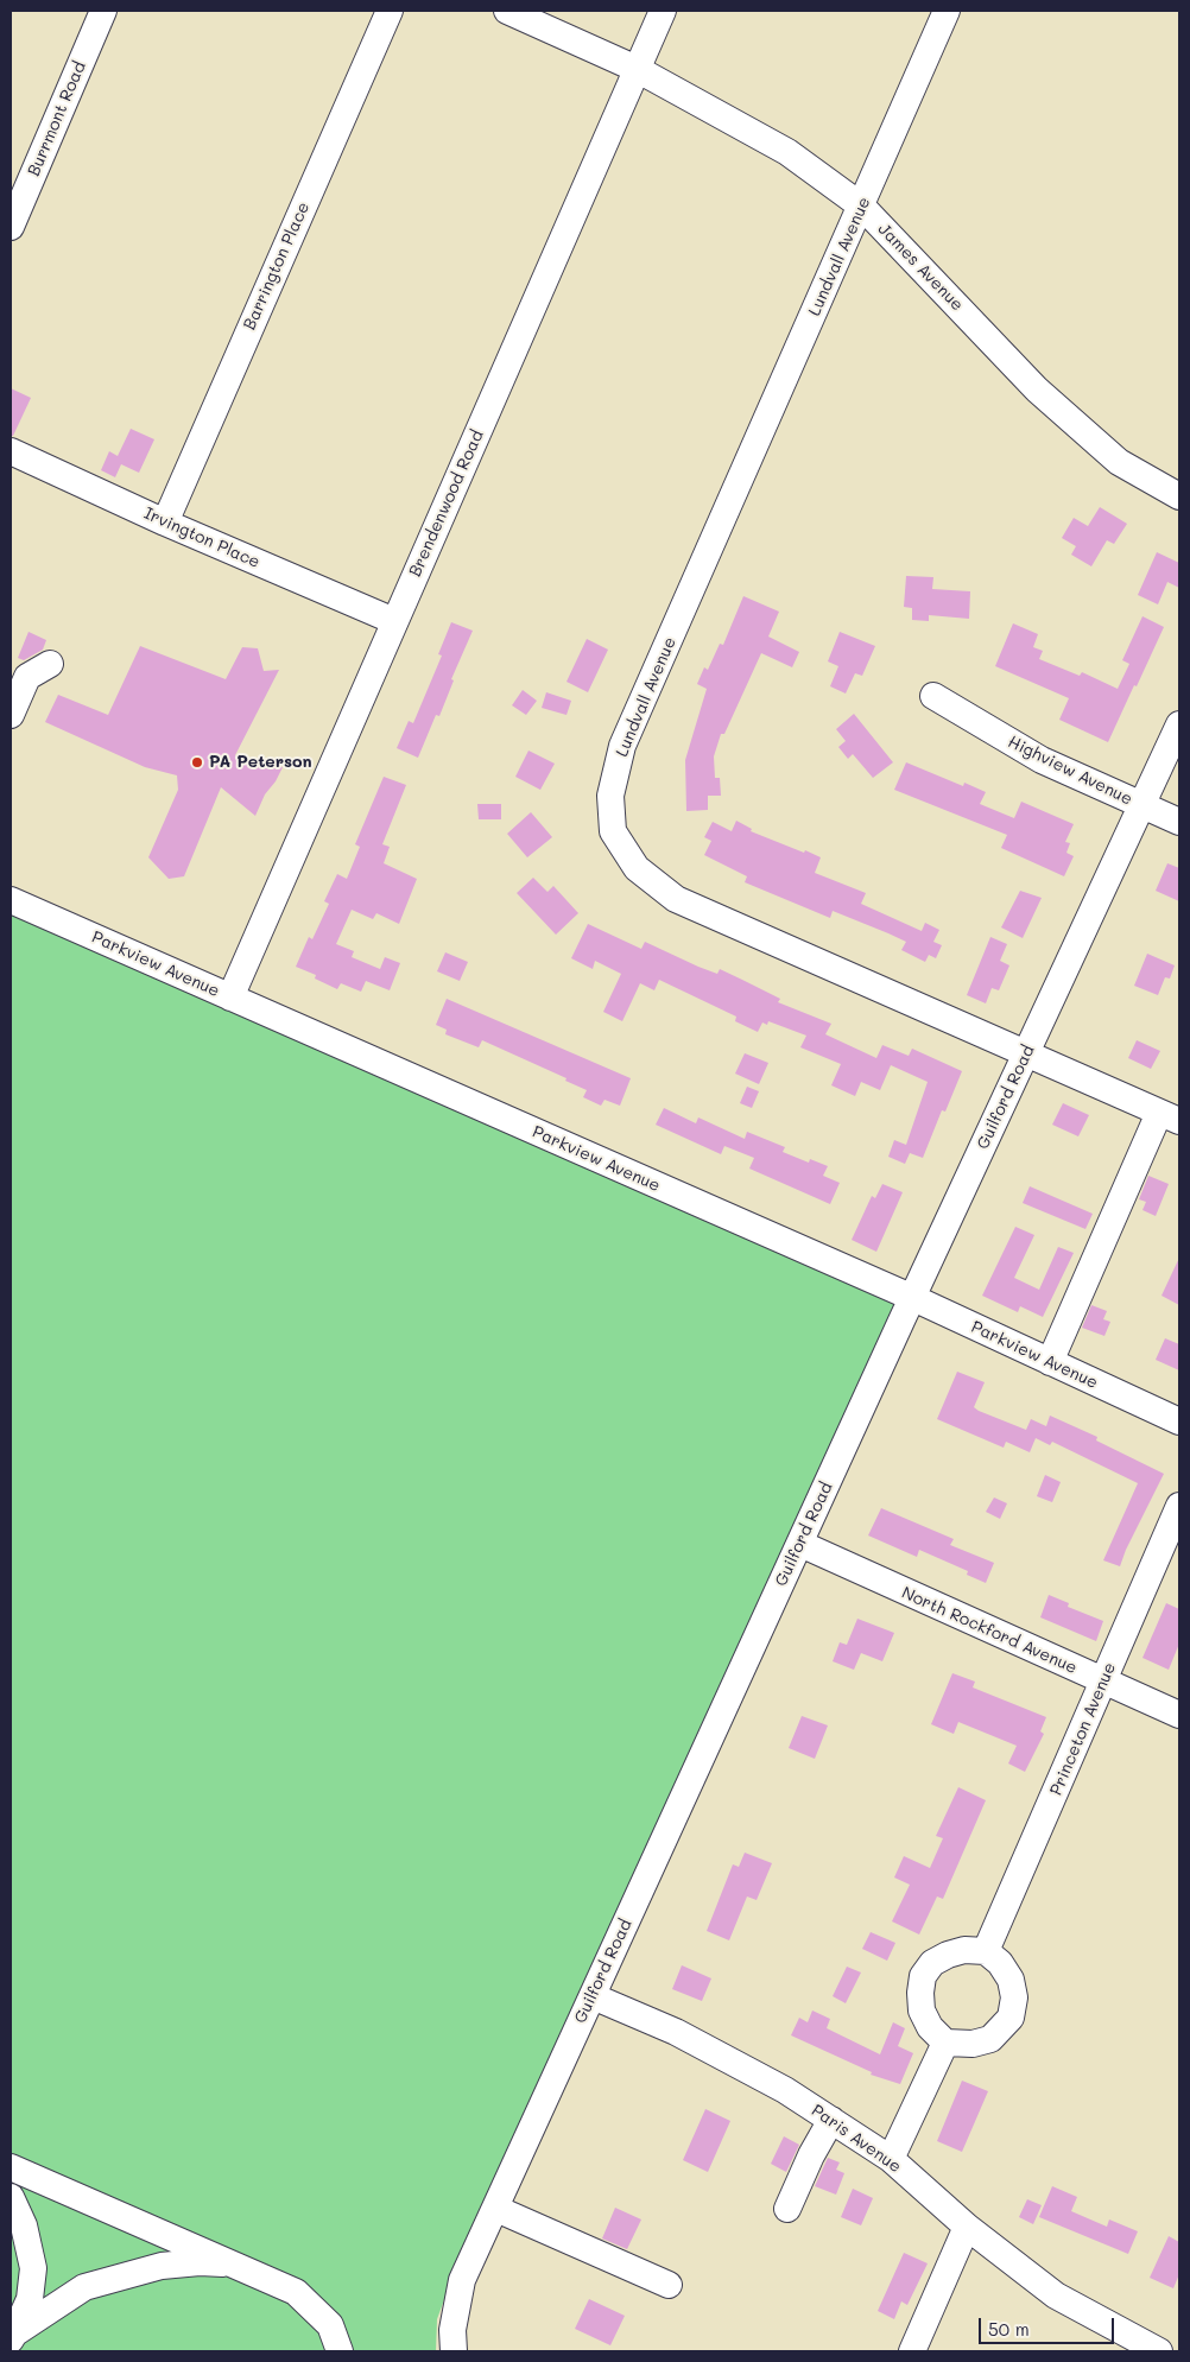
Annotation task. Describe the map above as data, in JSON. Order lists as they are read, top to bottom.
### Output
{
  "streets": {
    "street": [
      "Burrmont Road",
      "Lundvall Avenue",
      "Barrington Place",
      "James Avenue",
      "Brendenwood Road",
      "Irvington Place",
      "Highview Avenue",
      "Parkview Avenue",
      "Guilford Road",
      "North Rockford Avenue",
      "Princeton Avenue",
      "Paris Avenue"
    ]
  },
  "crossings": [
    ["Lundvall Avenue", "James Avenue"],
    ["Lundvall Avenue", "Guilford Road"],
    ["Barrington Place", "Irvington Place"],
    ["James Avenue", "Brendenwood Road"],
    ["Brendenwood Road", "Irvington Place"],
    ["Brendenwood Road", "Parkview Avenue"],
    ["Highview Avenue", "Guilford Road"],
    ["Parkview Avenue", "Guilford Road"],
    ["Guilford Road", "North Rockford Avenue"],
    ["Guilford Road", "Paris Avenue"],
    ["North Rockford Avenue", "Princeton Avenue"]
  ],
  "places": ["PA Peterson"],
  "scale_bar": "50 m"
}
